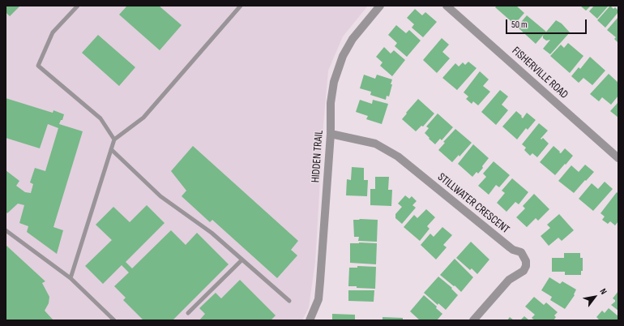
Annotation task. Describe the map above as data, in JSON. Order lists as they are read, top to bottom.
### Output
{
  "streets": {
    "street": ["FISHERVILLE ROAD", "HIDDEN TRAIL", "STILLWATER CRESCENT"]
  },
  "crossings": [
    ["HIDDEN TRAIL", "STILLWATER CRESCENT"]
  ],
  "scale_bar": "50 m",
  "north": "top right"
}
